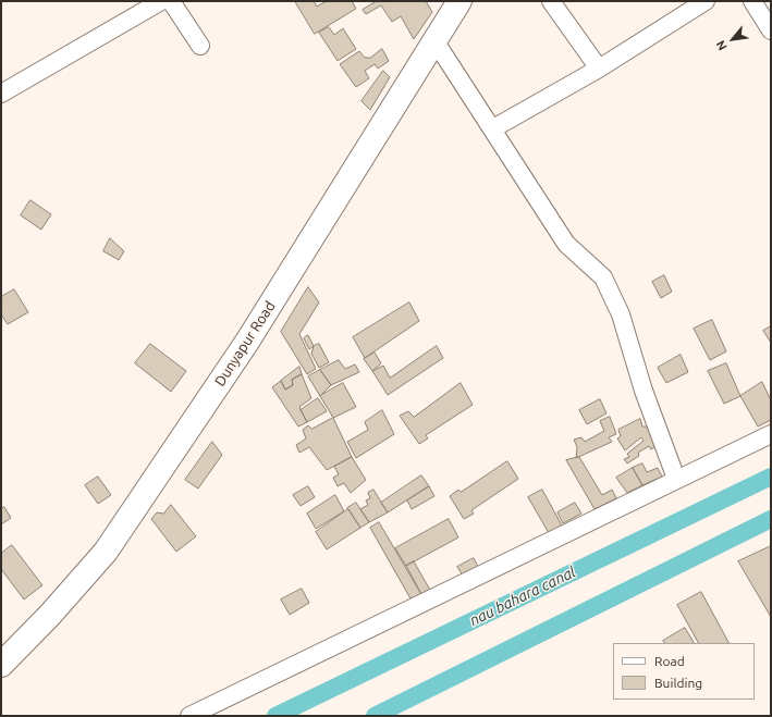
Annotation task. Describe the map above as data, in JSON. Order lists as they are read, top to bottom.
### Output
{
  "streets": {
    "main road": ["Dunyapur Road"]
  },
  "water": ["nau bahara canal"],
  "legend": ["Road", "Building"],
  "north": "bottom left"
}
